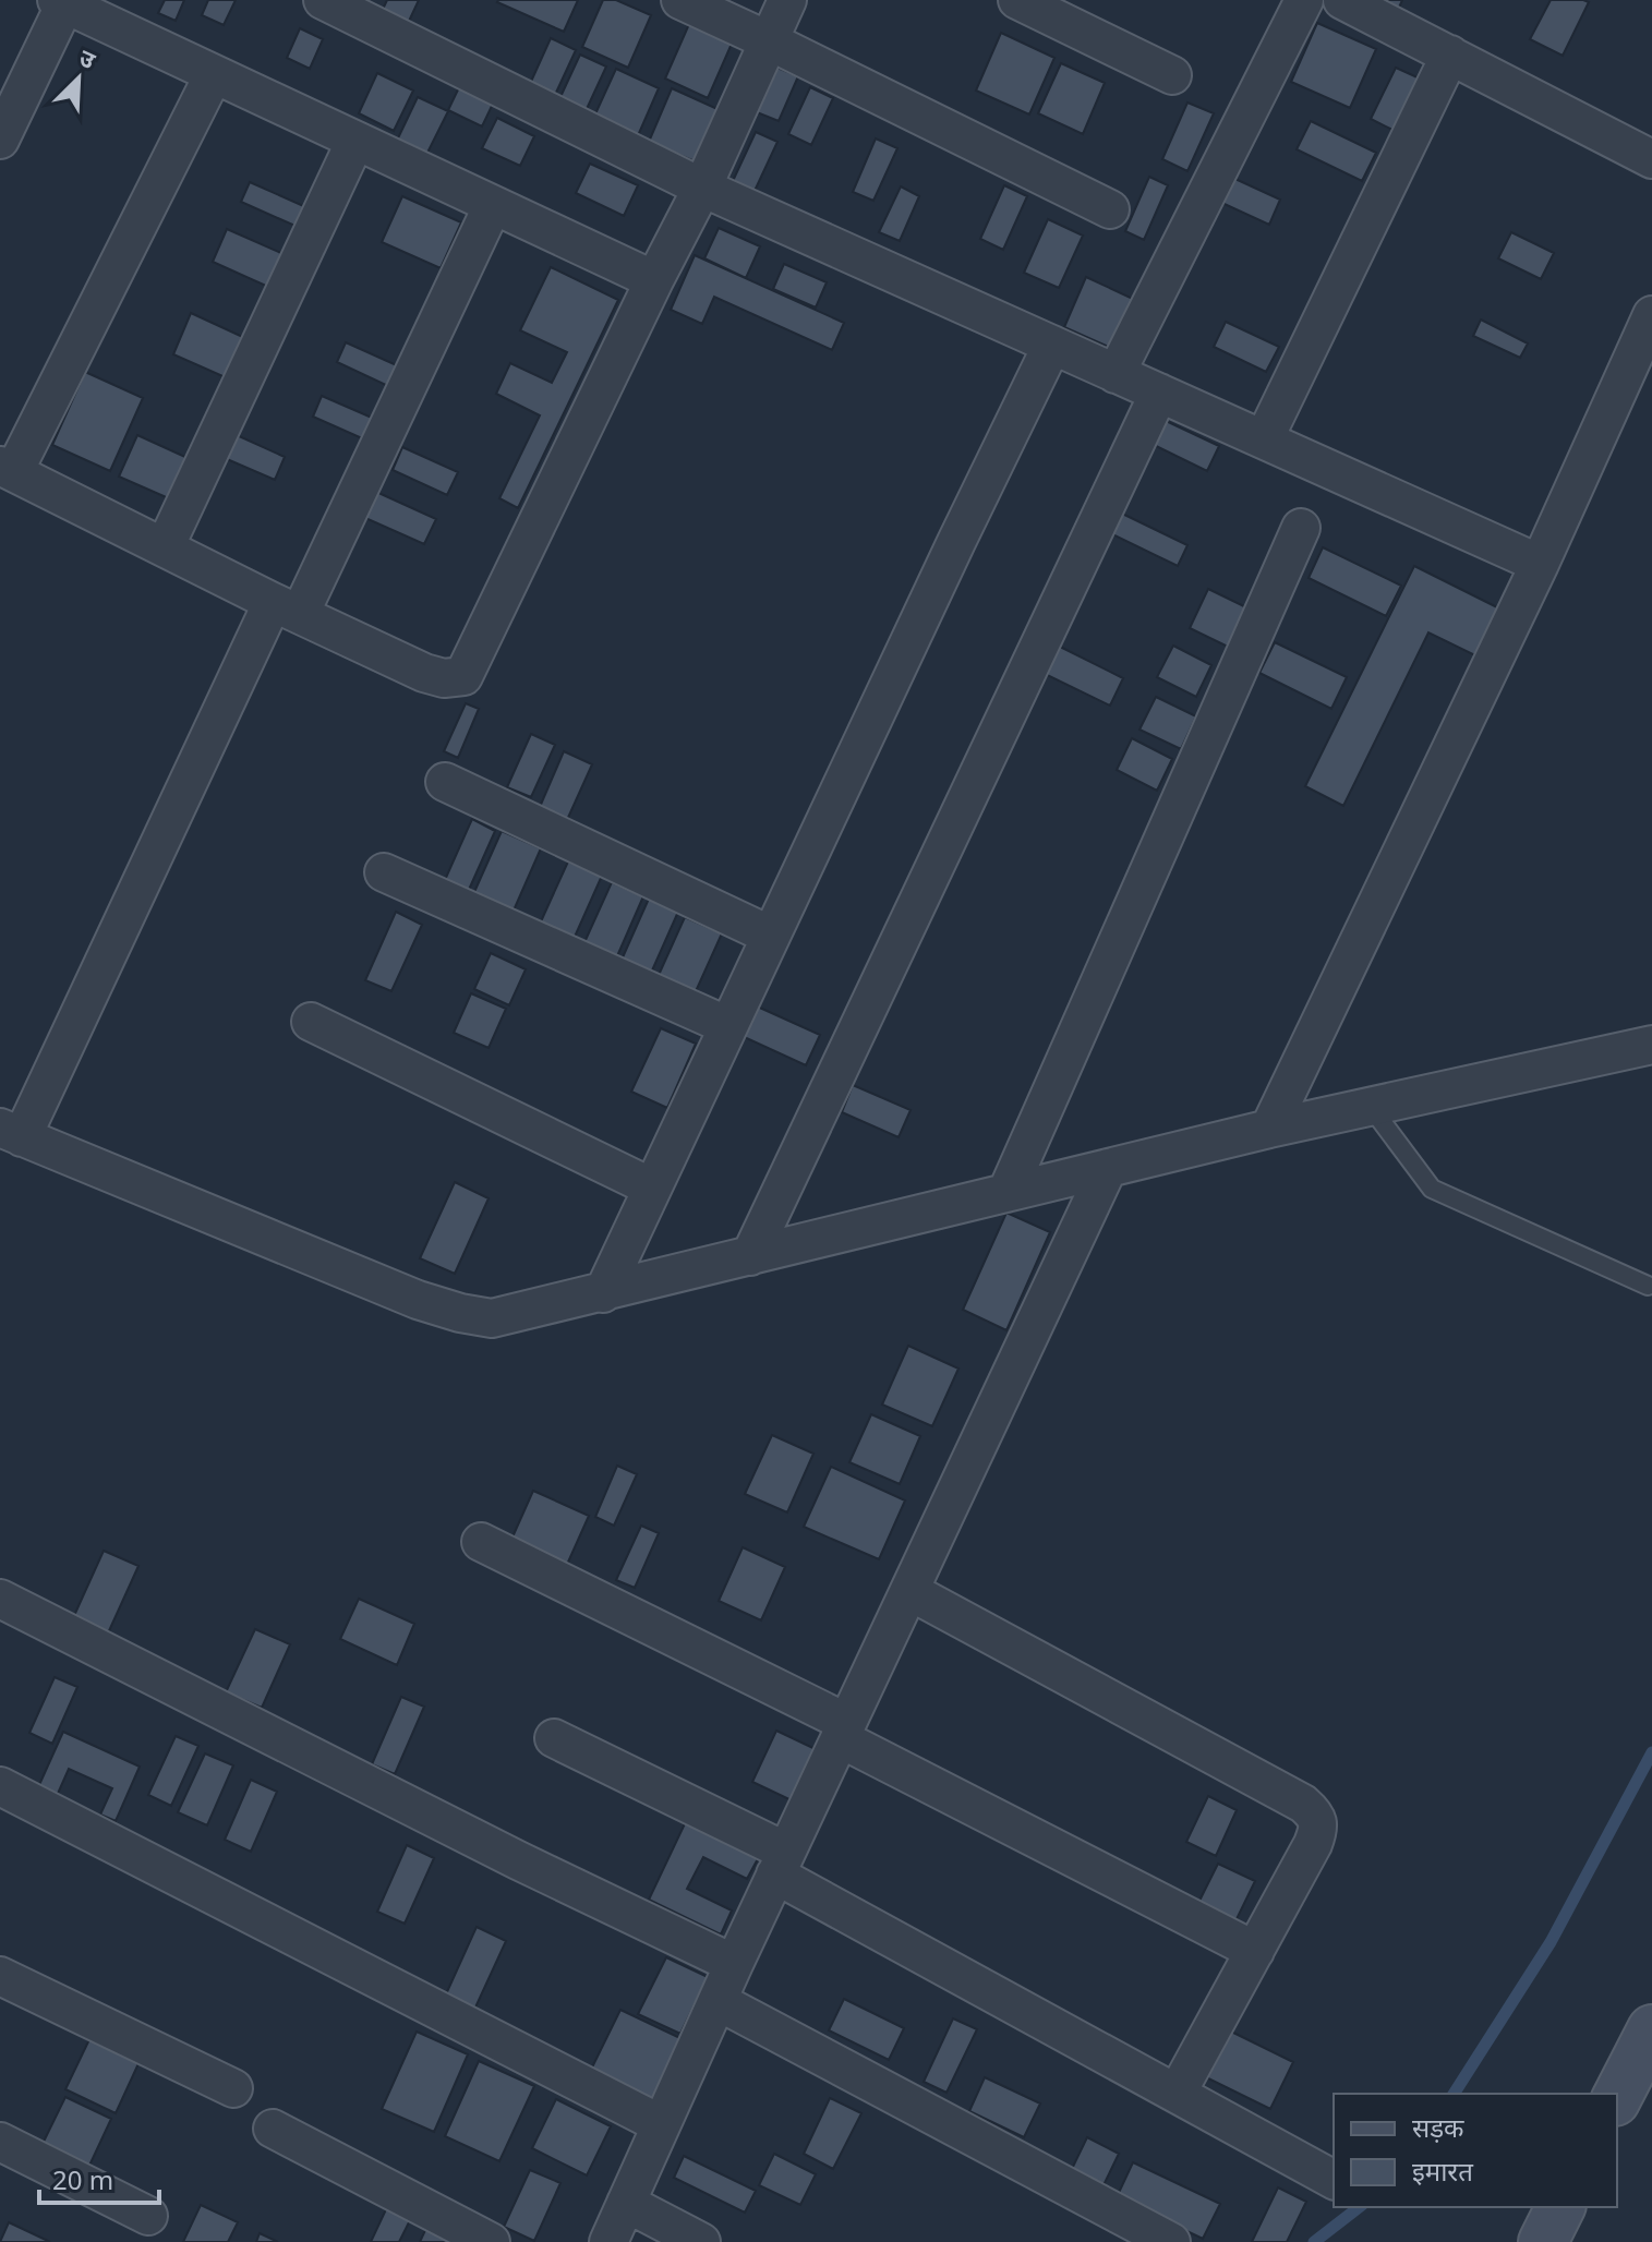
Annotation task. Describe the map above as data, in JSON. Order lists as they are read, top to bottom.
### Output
{
  "legend": ["सड़क", "इमारत"],
  "scale_bar": "20 m",
  "north": "top right"
}
